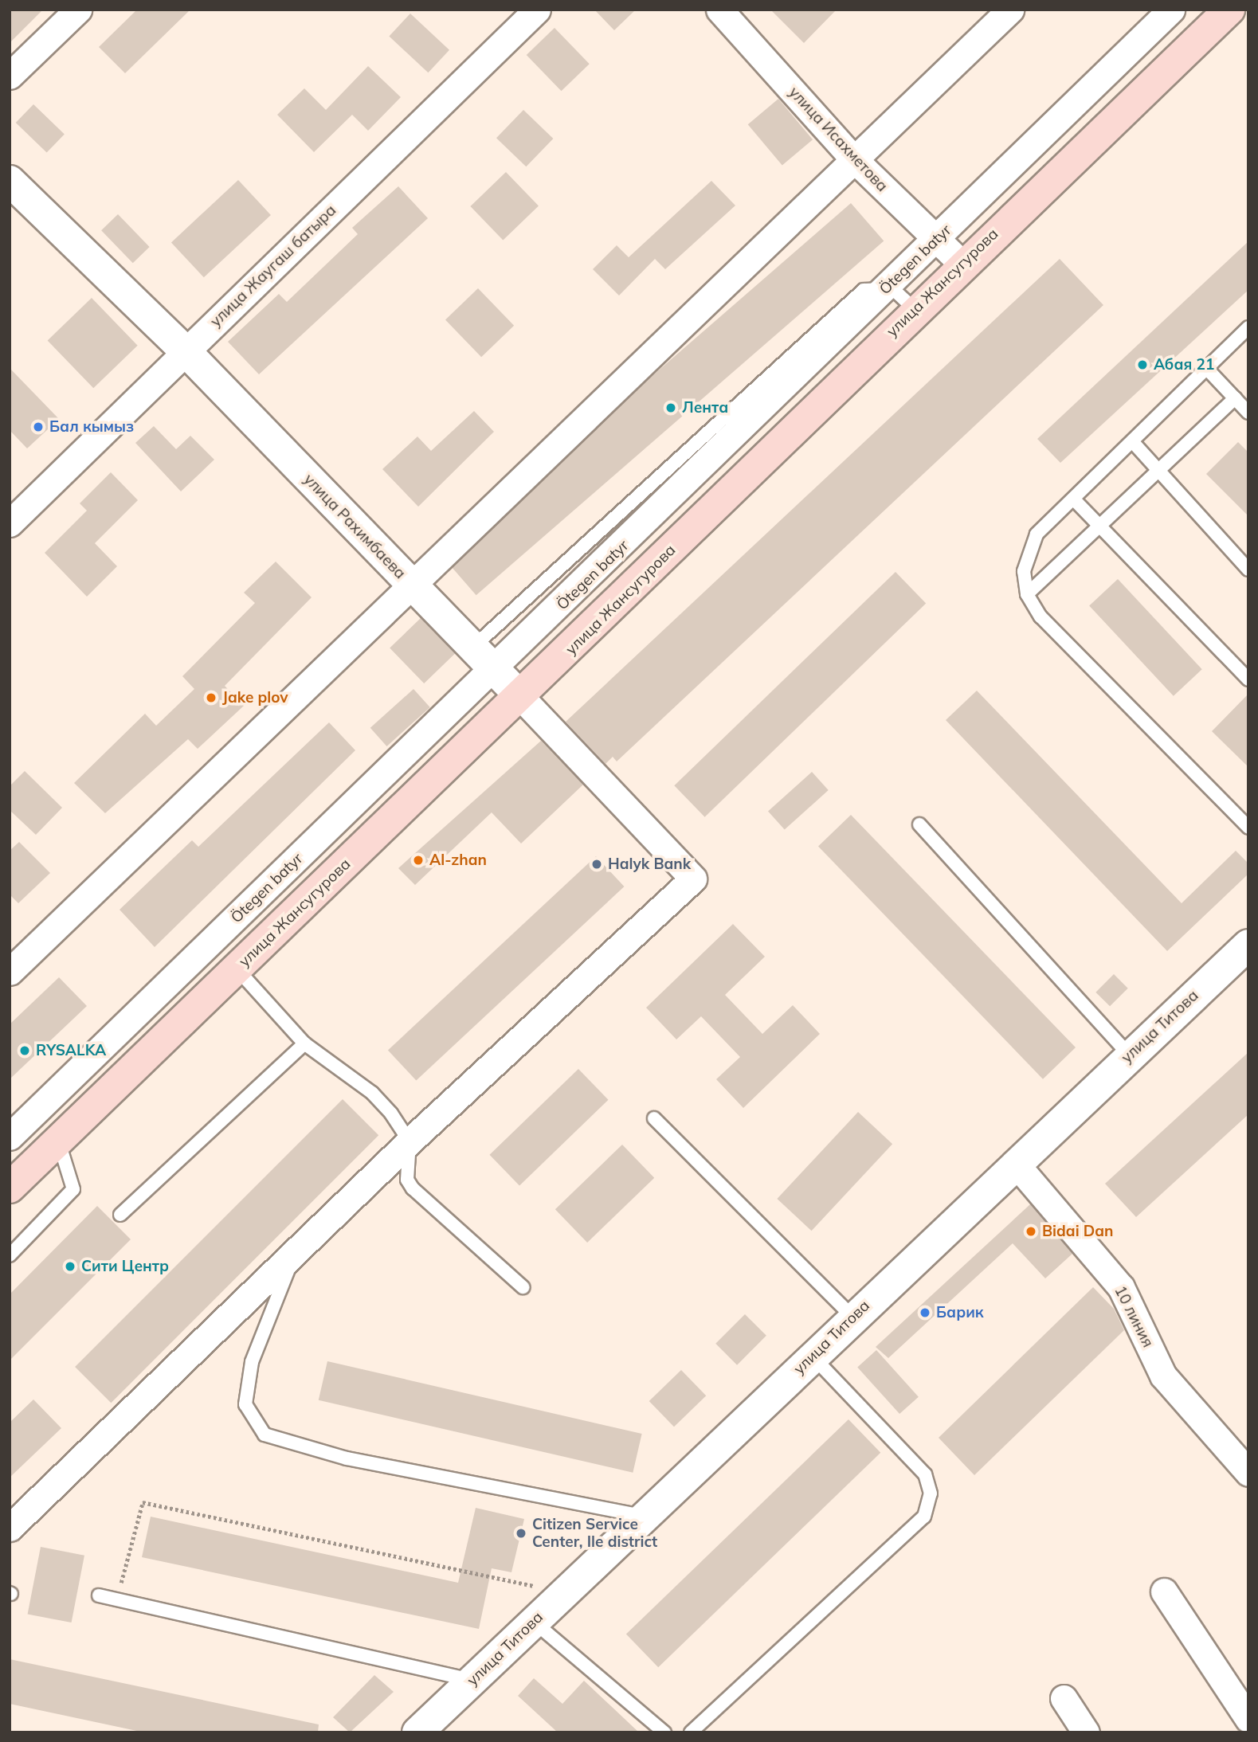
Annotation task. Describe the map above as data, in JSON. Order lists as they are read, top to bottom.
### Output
{
  "streets": {
    "main road": ["улица Жансугурова"],
    "street": [
      "улица Исахметова",
      "Ötegen batyr",
      "улица Жаугаш батыра",
      "улица Рахимбаева",
      "улица Титова",
      "10 линия"
    ]
  },
  "crossings": [
    ["улица Исахметова", "улица Жансугурова"],
    ["улица Жаугаш батыра", "улица Рахимбаева"],
    ["улица Жансугурова", "улица Рахимбаева"],
    ["улица Титова", "10 линия"]
  ],
  "places": [
    "Абая 21",
    "Лента",
    "Бал кымыз",
    "Jake plov",
    "Al-zhan",
    "Halyk Bank",
    "RYSALKA",
    "Bidai Dan",
    "Сити Центр",
    "Барик",
    "Citizen Service Center, Ile district"
  ]
}
